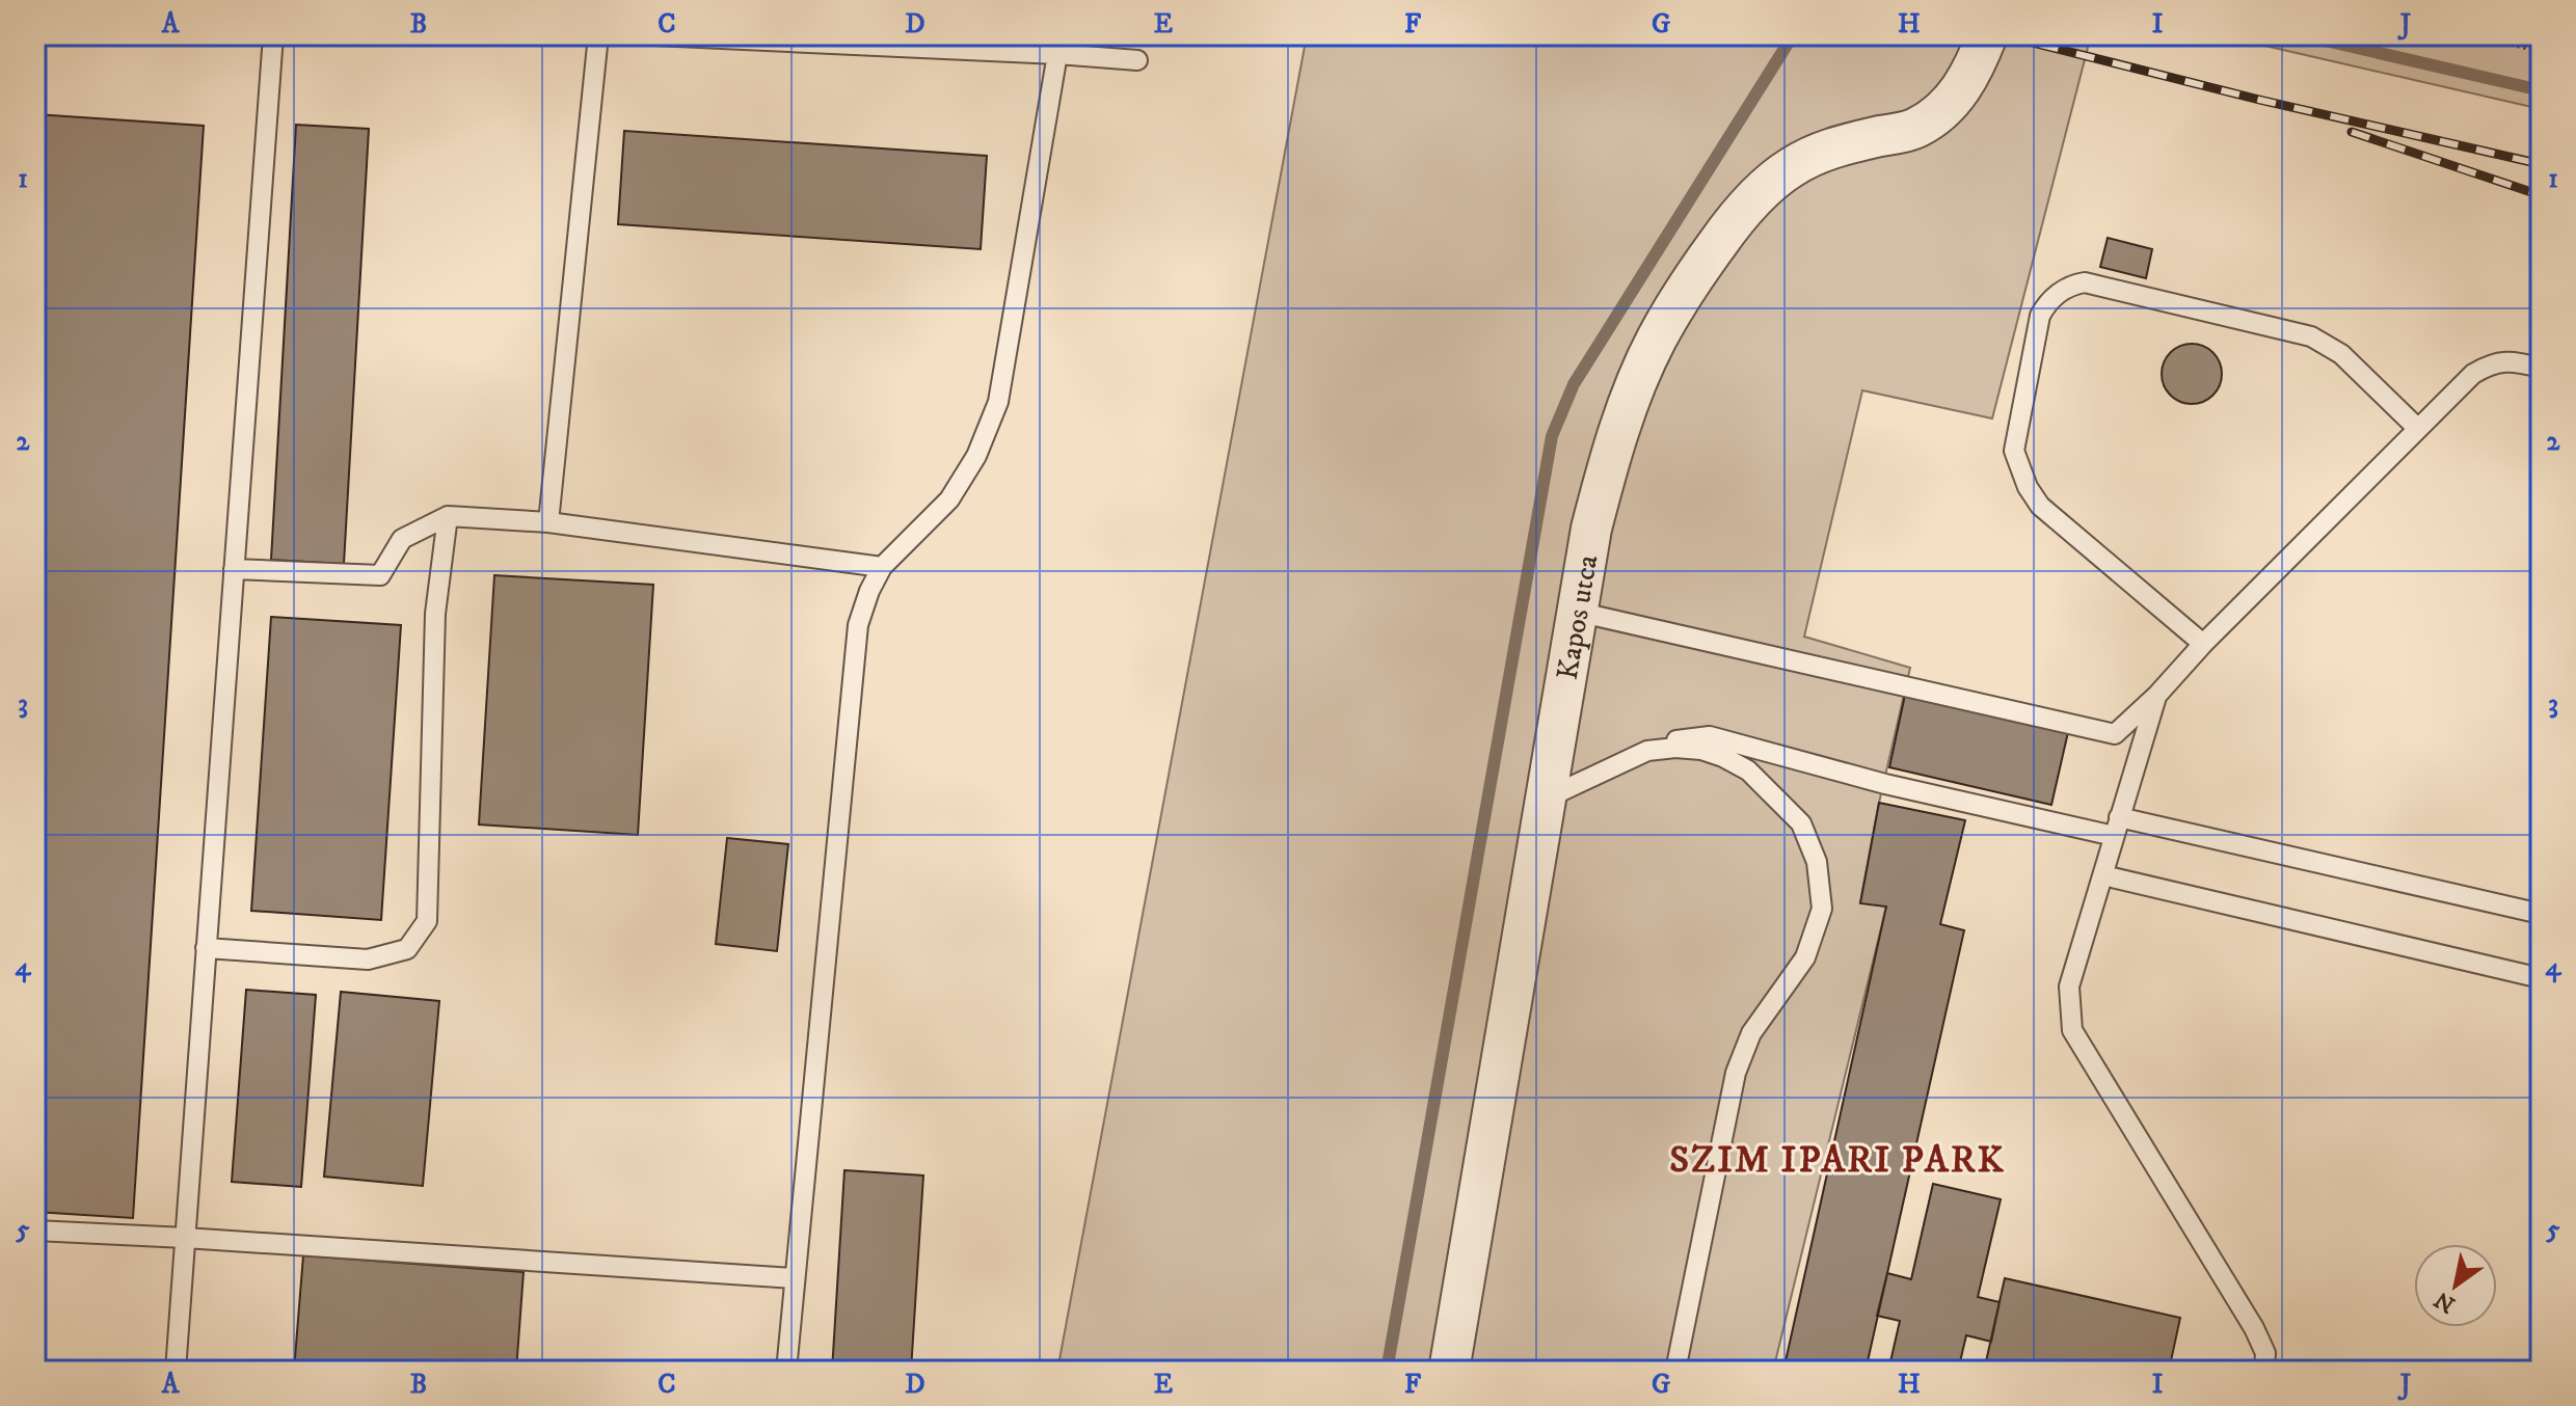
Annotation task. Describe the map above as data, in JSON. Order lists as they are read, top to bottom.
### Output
{
  "streets": {
    "street": ["Kapos utca"]
  },
  "districts": ["SZIM IPARI PARK"],
  "north": "bottom left",
  "grid": {
    "columns": [
      "A",
      "B",
      "C",
      "D",
      "E",
      "F",
      "G",
      "H",
      "I",
      "J"
    ],
    "rows": [
      "1",
      "2",
      "3",
      "4",
      "5"
    ]
  }
}
